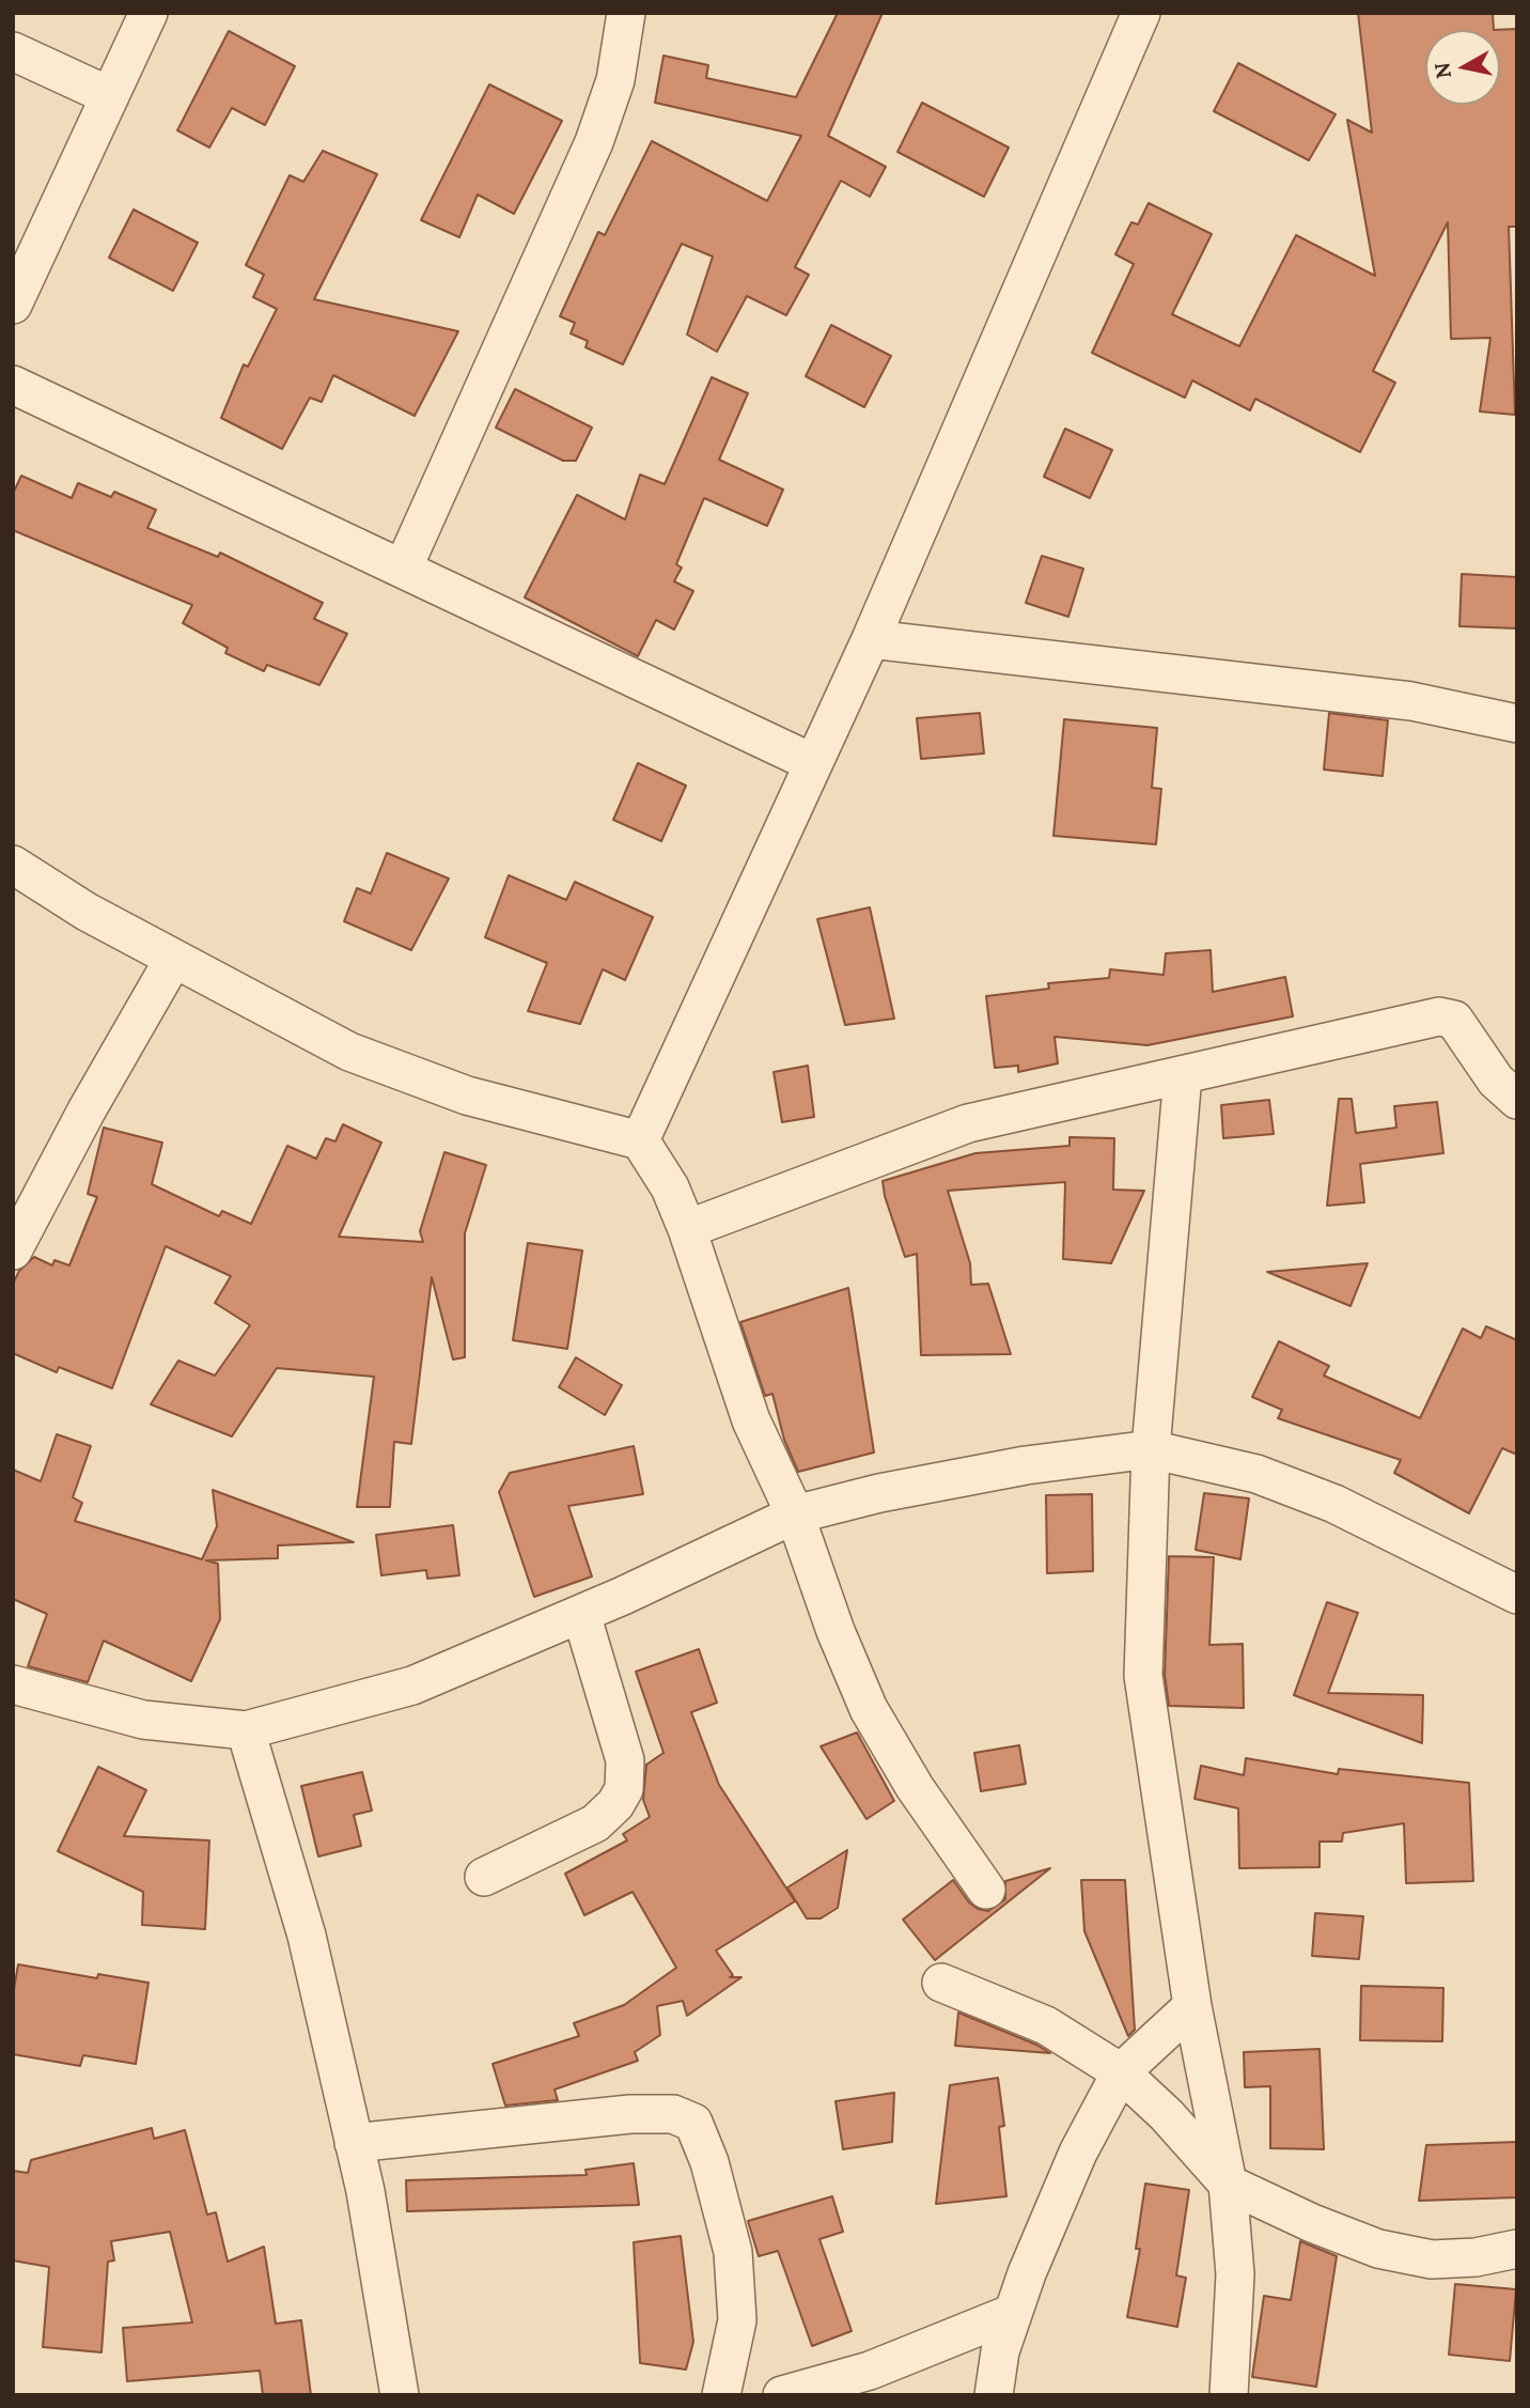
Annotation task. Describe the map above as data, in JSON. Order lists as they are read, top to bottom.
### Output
{
  "north": "left"
}
